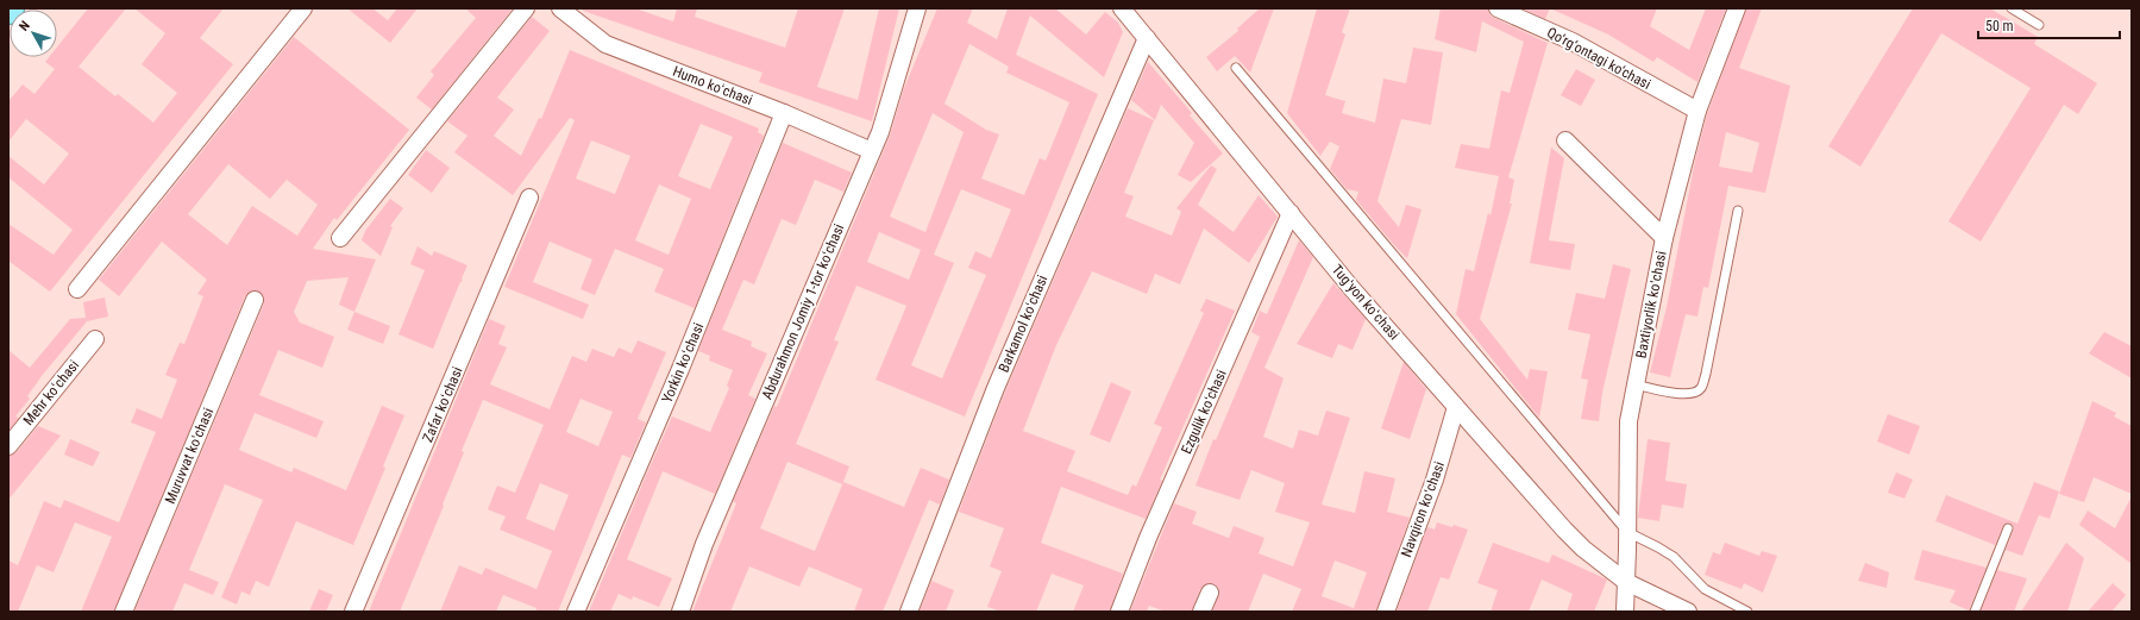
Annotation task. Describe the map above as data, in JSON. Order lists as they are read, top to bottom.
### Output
{
  "streets": {
    "street": [
      "Qo‘rg‘ontagi ko‘chasi",
      "Humo koʻchasi",
      "Tugʻyon koʻchasi",
      "Baxtiyorlik koʻchasi",
      "Abdurahmon Jomiy 1-tor koʻchasi",
      "Barkamol koʻchasi",
      "Yorkin koʻchasi",
      "Mehr koʻchasi",
      "Zafar koʻchasi",
      "Ezgulik koʻchasi",
      "Muruvvat koʻchasi",
      "Navqiron koʻchasi"
    ]
  },
  "crossings": [
    ["Qo‘rg‘ontagi ko‘chasi", "Baxtiyorlik koʻchasi"],
    ["Humo koʻchasi", "Abdurahmon Jomiy 1-tor koʻchasi"],
    ["Humo koʻchasi", "Yorkin koʻchasi"],
    ["Tugʻyon koʻchasi", "Baxtiyorlik koʻchasi"],
    ["Tugʻyon koʻchasi", "Barkamol koʻchasi"],
    ["Tugʻyon koʻchasi", "Ezgulik koʻchasi"],
    ["Tugʻyon koʻchasi", "Navqiron koʻchasi"]
  ],
  "scale_bar": "50 m",
  "north": "top left"
}
